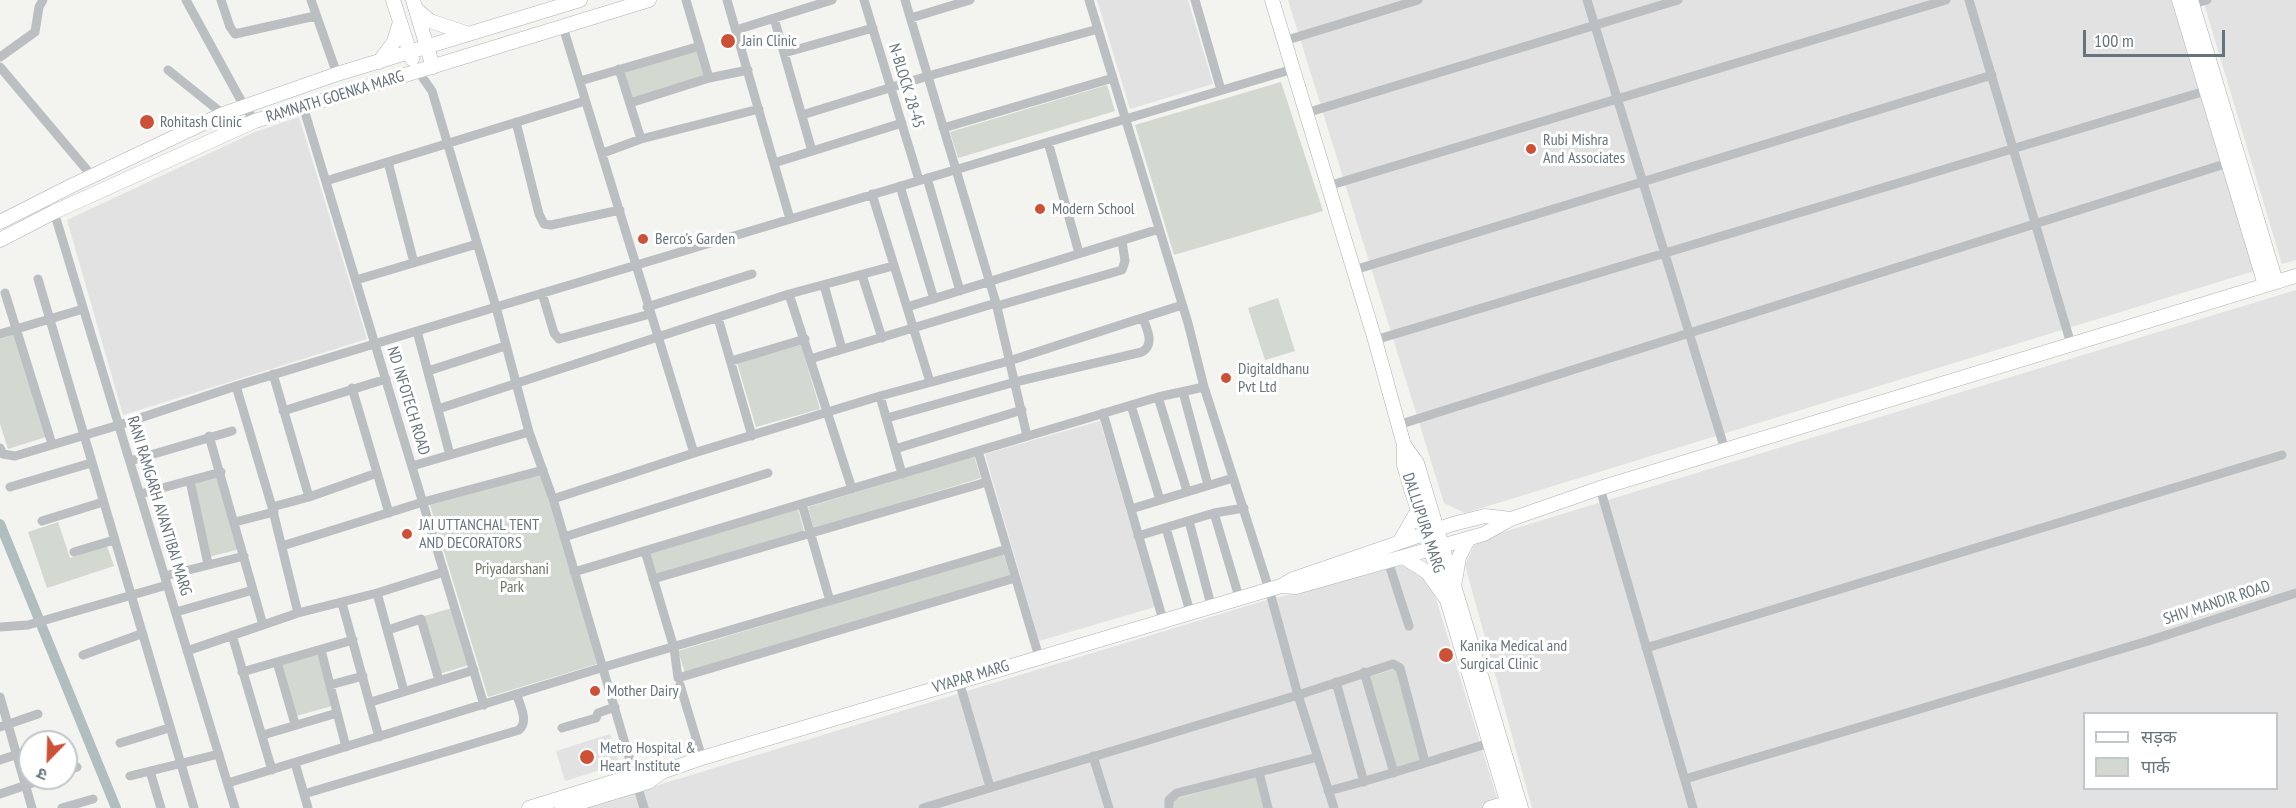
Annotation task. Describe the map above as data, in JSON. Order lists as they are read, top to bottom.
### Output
{
  "streets": {
    "street": [
      "N-BLOCK 28-45",
      "RAMNATH GOENKA MARG",
      "ND INFOTECH ROAD",
      "RANI RAMGARH AVANTIBAI MARG",
      "DALLUPURA MARG",
      "SHIV MANDIR ROAD",
      "VYAPAR MARG"
    ]
  },
  "crossings": [
    ["RAMNATH GOENKA MARG", "ND INFOTECH ROAD"],
    ["RAMNATH GOENKA MARG", "RANI RAMGARH AVANTIBAI MARG"],
    ["DALLUPURA MARG", "VYAPAR MARG"]
  ],
  "parks": ["Priyadarshani Park"],
  "places": [
    "Jain Clinic",
    "Rohitash Clinic",
    "Rubi Mishra And Associates",
    "Modern School",
    "Berco's Garden",
    "Digitaldhanu Pvt Ltd",
    "JAI UTTANCHAL TENT AND DECORATORS",
    "Kanika Medical and Surgical Clinic",
    "Mother Dairy",
    "Metro Hospital & Heart Institute"
  ],
  "legend": ["सड़क", "पार्क"],
  "scale_bar": "100 m",
  "north": "bottom left"
}
